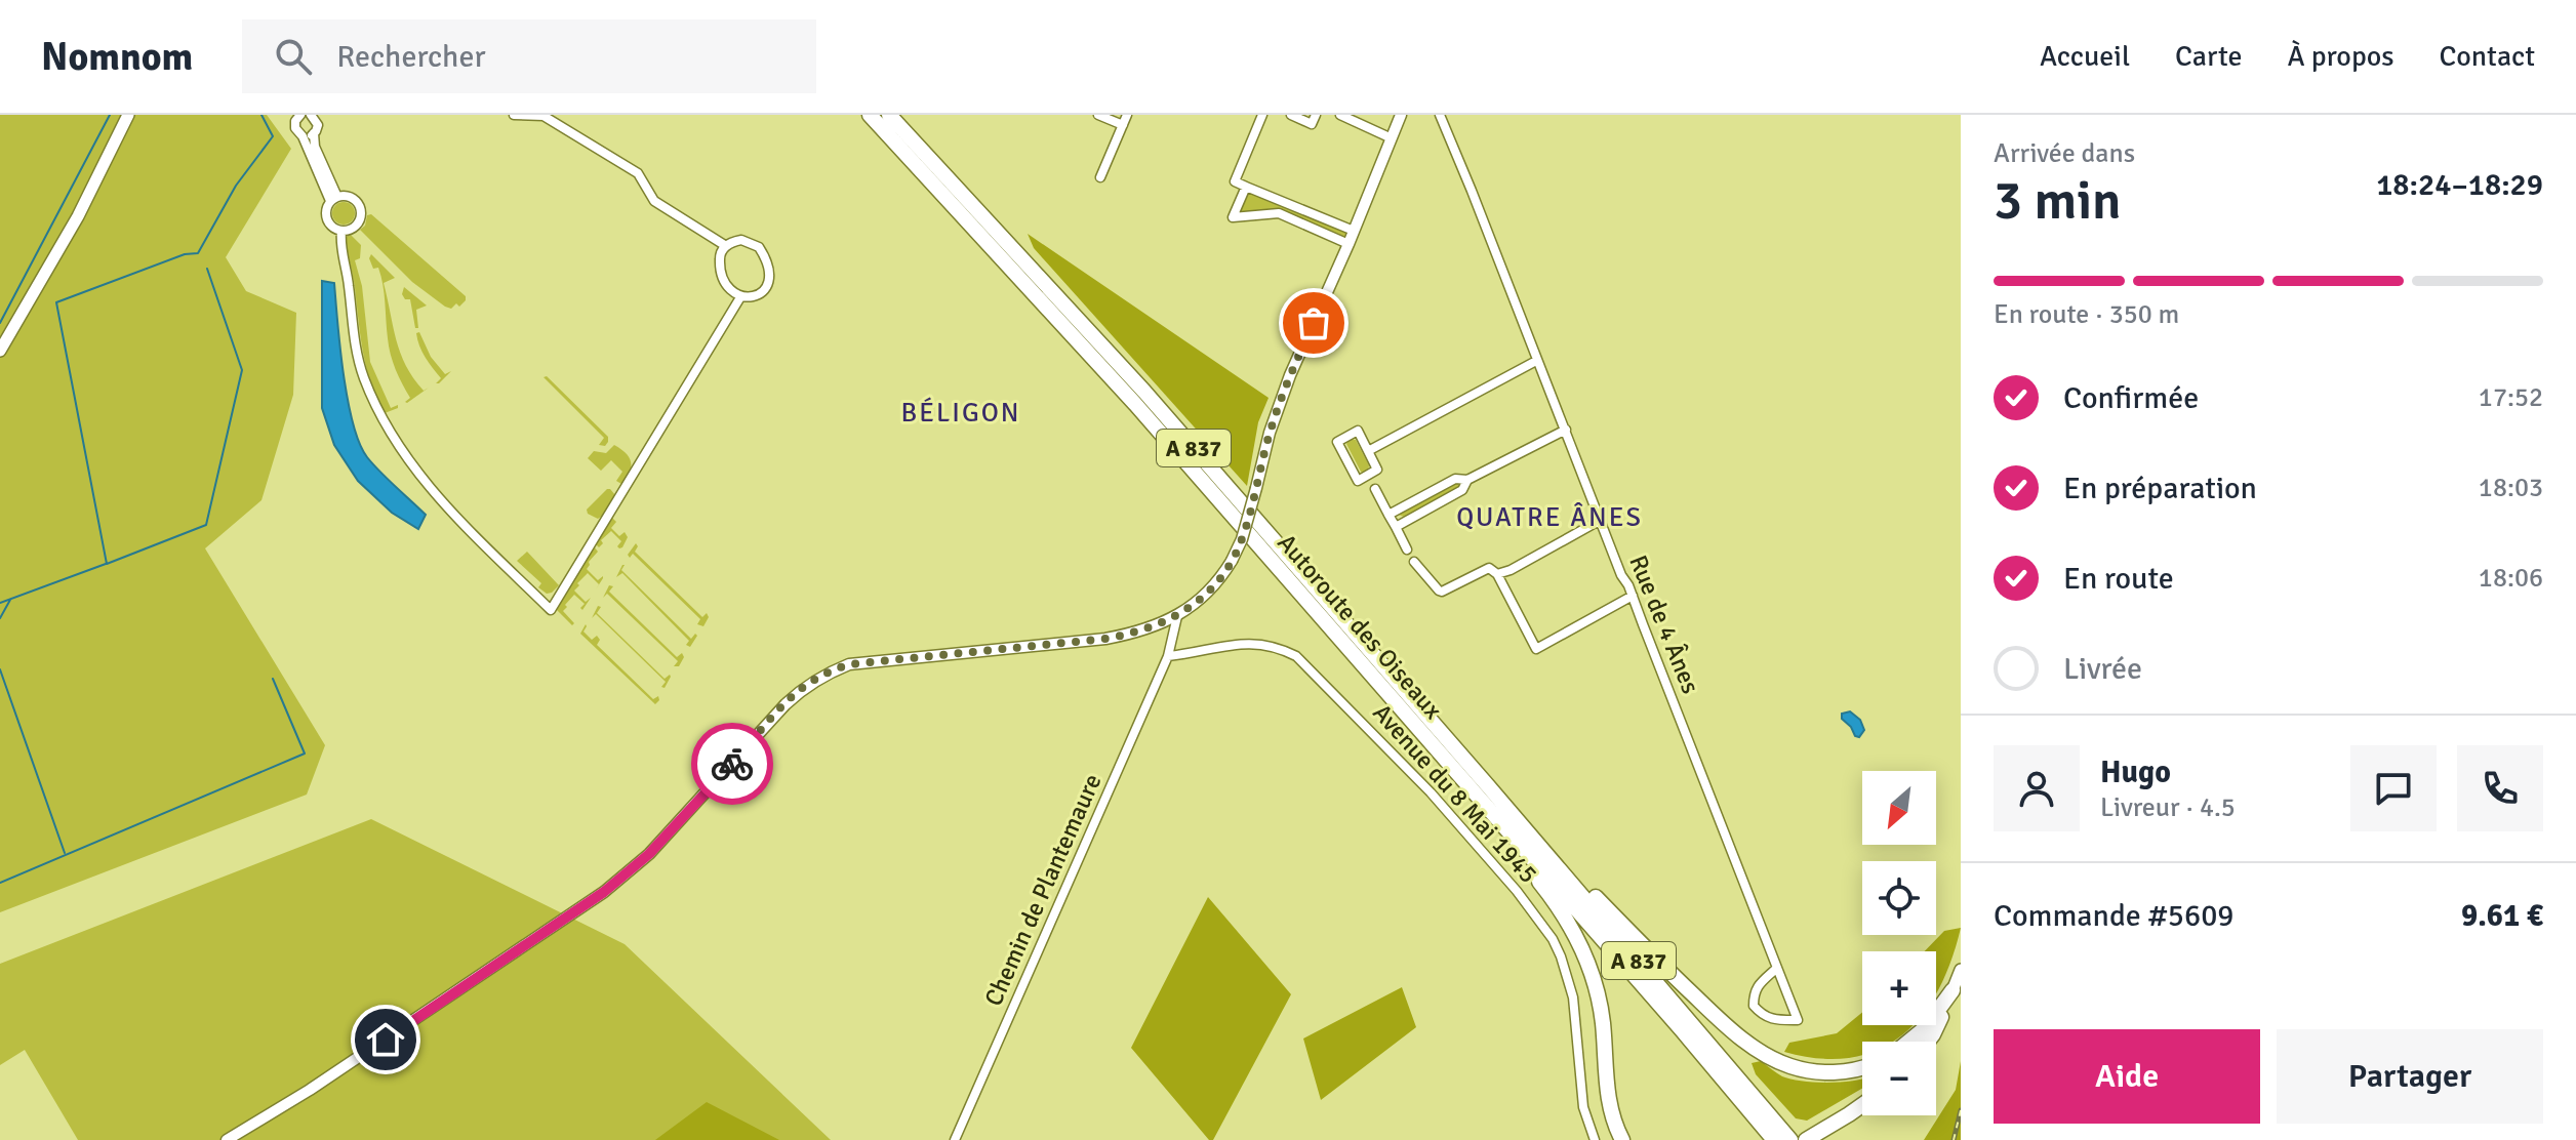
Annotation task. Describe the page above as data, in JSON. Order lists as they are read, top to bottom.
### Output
{
  "streets": {
    "highway": ["A 837", "Autoroute des Oiseaux"],
    "street": ["Rue de 4 Ânes", "Avenue du 8 Mai 1945", "Chemin de Plantemaure"]
  },
  "crossings": [
    ["Avenue du 8 Mai 1945", "Chemin de Plantemaure"]
  ],
  "districts": ["BÉLIGON", "QUATRE ÂNES"],
  "north": "bottom left",
  "page": {
    "header": "Nomnom",
    "search": "Rechercher",
    "nav": [
      "Accueil",
      "Carte",
      "À propos",
      "Contact"
    ],
    "heading": ["3 min", "Arrivée dans", "18:24–18:29"],
    "panel": [
      "Hugo",
      "Livreur · 4.5",
      "Commande #5609",
      "9.61 €"
    ],
    "bar": "En route · 350 m",
    "list": [
      ["Confirmée", "17:52"],
      ["En préparation", "18:03"],
      ["En route", "18:06"],
      "Livrée"
    ],
    "map_buttons": ["+", "−"],
    "buttons": ["Aide", "Partager"]
  }
}
